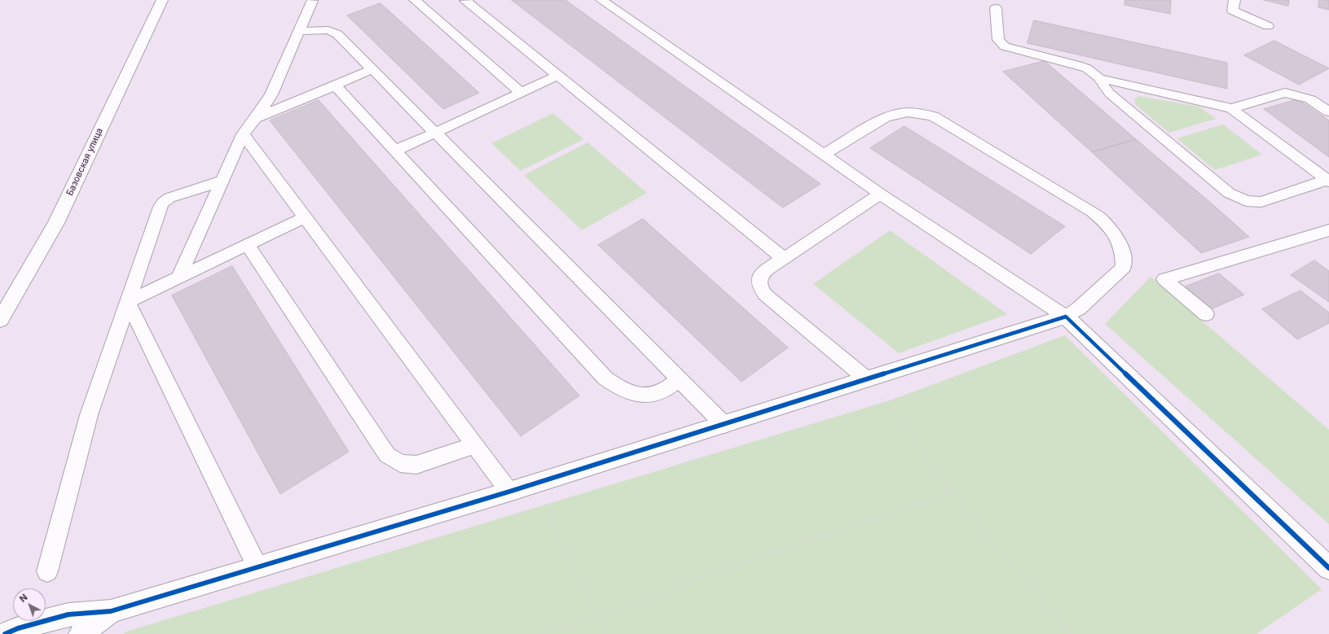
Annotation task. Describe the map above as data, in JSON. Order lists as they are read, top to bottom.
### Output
{
  "streets": {
    "street": ["Базовская улица"]
  },
  "north": "top left"
}
